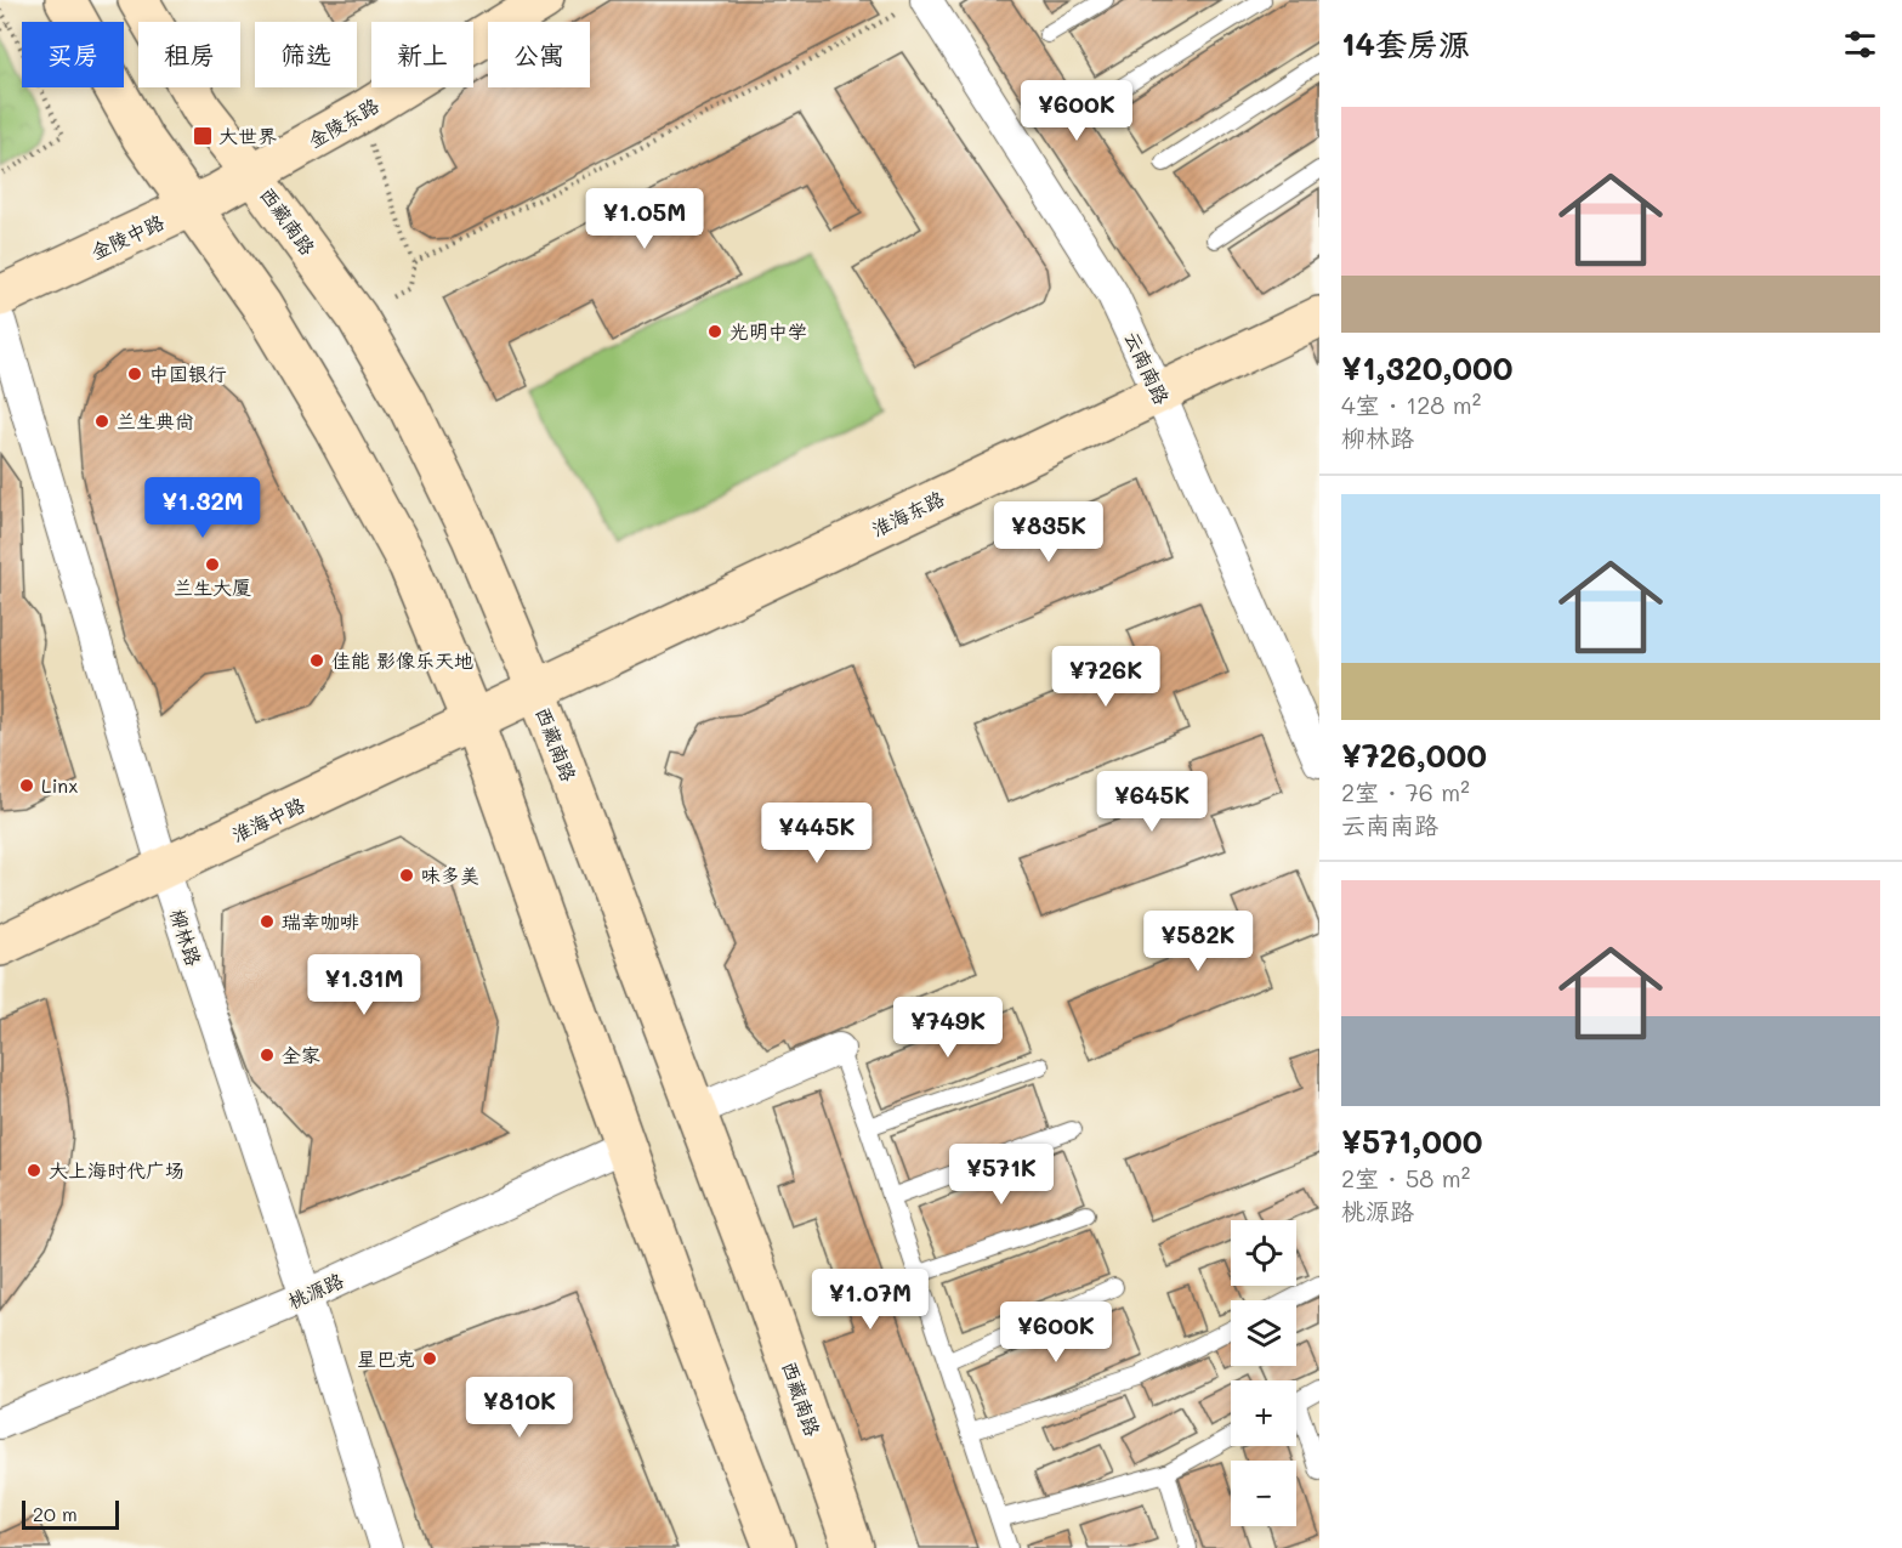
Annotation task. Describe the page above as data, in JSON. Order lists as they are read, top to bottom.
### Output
{
  "streets": {
    "main road": [
      "金陵东路",
      "西藏南路",
      "金陵中路",
      "淮海东路",
      "淮海中路"
    ],
    "street": ["云南南路", "柳林路", "桃源路"]
  },
  "crossings": [
    ["金陵东路", "西藏南路"],
    ["金陵东路", "金陵中路"],
    ["西藏南路", "金陵中路"],
    ["西藏南路", "淮海东路"],
    ["西藏南路", "淮海中路"],
    ["云南南路", "淮海东路"],
    ["淮海东路", "淮海中路"],
    ["淮海中路", "柳林路"],
    ["柳林路", "桃源路"]
  ],
  "places": {
    "transit": ["大世界"],
    "other": [
      "光明中学",
      "中国银行",
      "兰生典尚",
      "兰生大厦",
      "佳能 影像乐天地",
      "Linx",
      "味多美",
      "瑞幸咖啡",
      "全家",
      "大上海时代广场",
      "星巴克"
    ]
  },
  "scale_bar": "20 m",
  "page": {
    "heading": "14套房源",
    "chip": [
      "买房",
      "租房",
      "筛选",
      "新上",
      "公寓"
    ],
    "price": [
      "¥600K",
      "¥1.05M",
      "¥1.32M",
      "¥835K",
      "¥726K",
      "¥645K",
      "¥445K",
      "¥582K",
      "¥1.31M",
      "¥749K",
      "¥571K",
      "¥1.07M",
      "¥600K",
      "¥810K"
    ],
    "list": [
      {
        "name": "¥1,320,000",
        "note": "4室 · 128 m² · 柳林路"
      },
      {
        "name": "¥726,000",
        "note": "2室 · 76 m² · 云南南路"
      },
      {
        "name": "¥571,000",
        "note": "2室 · 58 m² · 桃源路"
      }
    ],
    "map_buttons": ["+", "−"],
    "scale": "20 m"
  }
}
